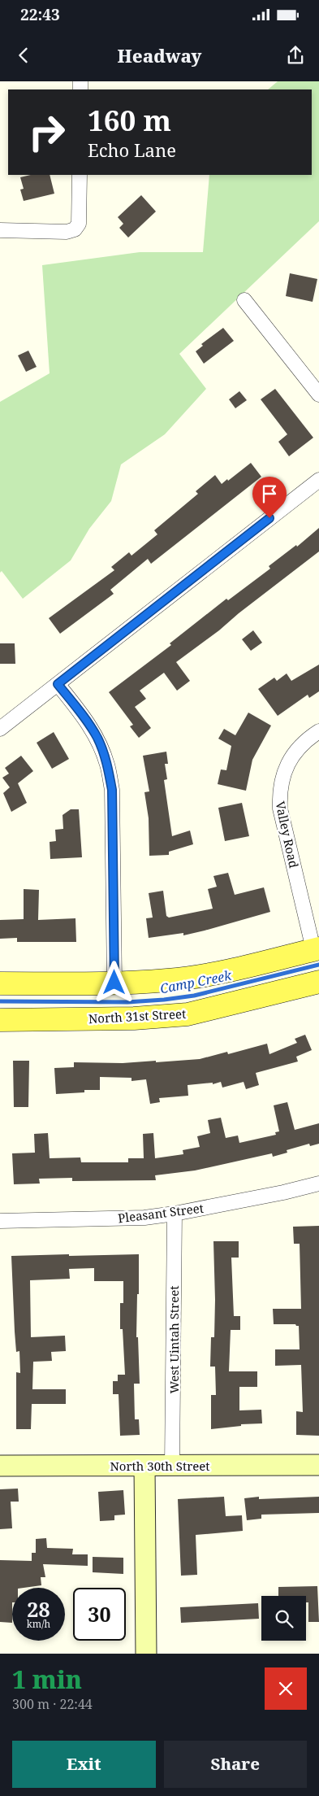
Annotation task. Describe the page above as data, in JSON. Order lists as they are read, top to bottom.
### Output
{
  "streets": {
    "main road": ["North 31st Street", "North 30th Street"],
    "street": ["Valley Road", "Pleasant Street", "West Uintah Street"]
  },
  "crossings": [
    ["Pleasant Street", "West Uintah Street"],
    ["West Uintah Street", "North 30th Street"]
  ],
  "water": ["Camp Creek"],
  "page": {
    "status": "22:43",
    "header": "Headway",
    "turn": ["160 m", "Echo Lane"],
    "speed": "28 km/h",
    "limit": "30",
    "heading": ["1 min", "300 m · 22:44"],
    "buttons": ["Exit", "Share"]
  }
}
